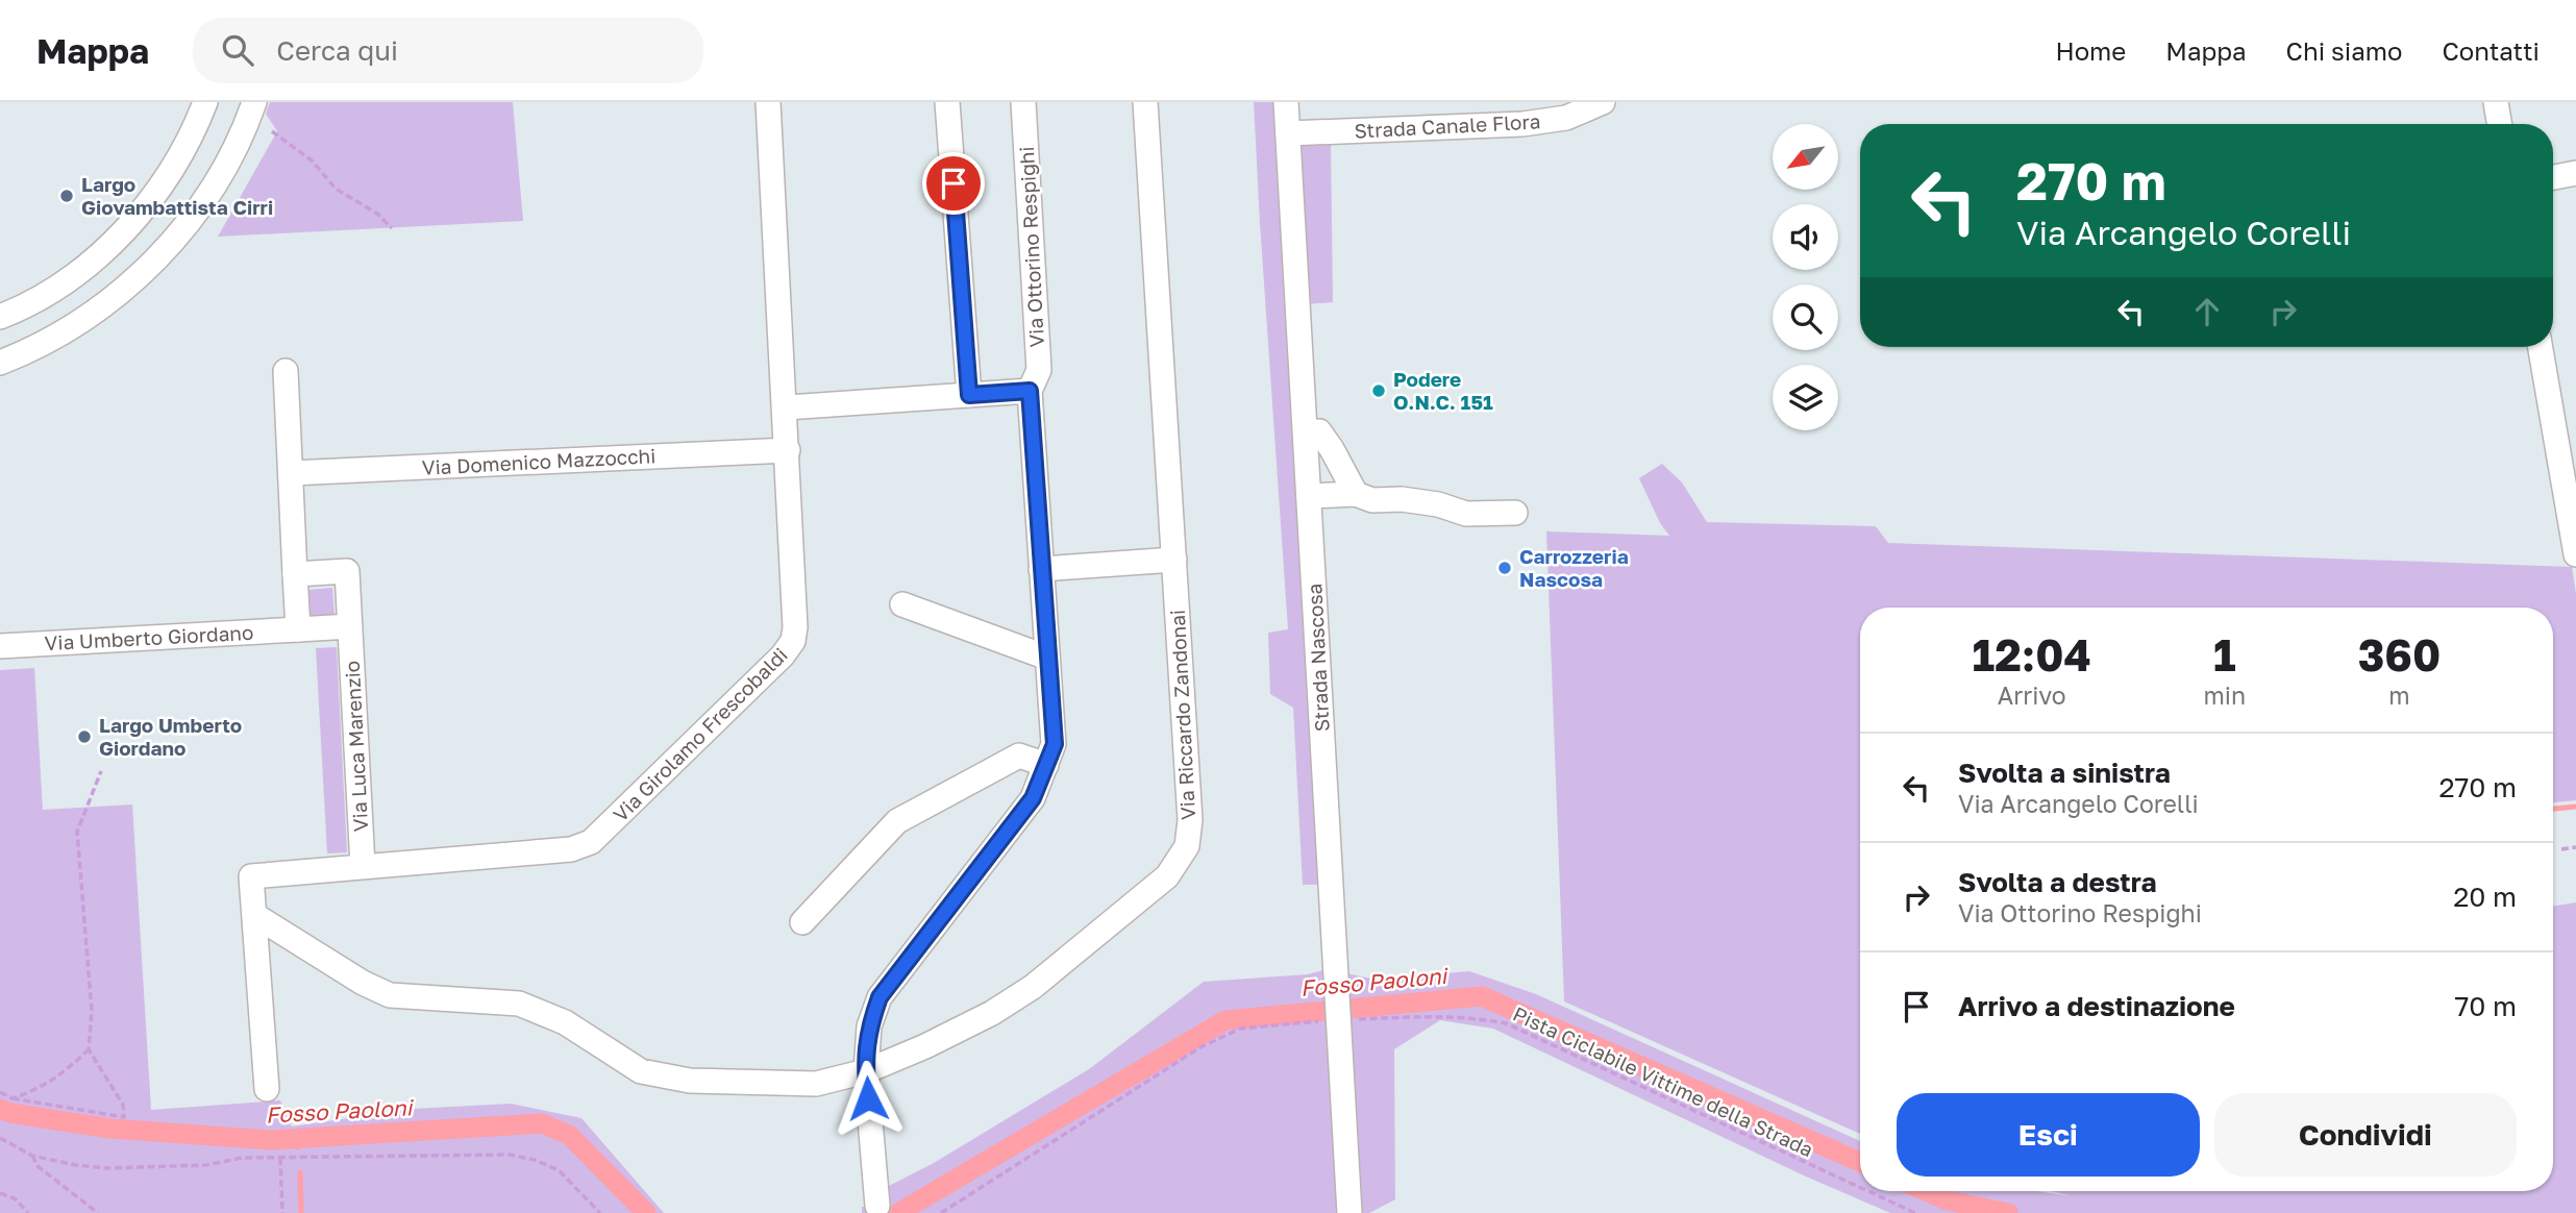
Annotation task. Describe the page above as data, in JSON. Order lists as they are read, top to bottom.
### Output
{
  "streets": {
    "street": [
      "Strada Canale Flora",
      "Via Ottorino Respighi",
      "Via Domenico Mazzocchi",
      "Via Umberto Giordano",
      "Strada Nascosa",
      "Via Riccardo Zandonai",
      "Via Girolamo Frescobaldi",
      "Via Luca Marenzio"
    ],
    "path": ["Pista Ciclabile Vittime della Strada"]
  },
  "crossings": [
    ["Strada Canale Flora", "Strada Nascosa"],
    ["Via Ottorino Respighi", "Via Riccardo Zandonai"],
    ["Via Domenico Mazzocchi", "Via Girolamo Frescobaldi"],
    ["Strada Nascosa", "Pista Ciclabile Vittime della Strada"],
    ["Via Riccardo Zandonai", "Via Girolamo Frescobaldi"],
    ["Via Girolamo Frescobaldi", "Via Luca Marenzio"]
  ],
  "water": ["Fosso Paoloni"],
  "places": [
    "Largo Giovambattista Cirri",
    "Podere O.N.C. 151",
    "Carrozzeria Nascosa",
    "Largo Umberto Giordano"
  ],
  "north": "bottom left",
  "page": {
    "header": "Mappa",
    "search": "Cerca qui",
    "nav": [
      "Home",
      "Mappa",
      "Chi siamo",
      "Contatti"
    ],
    "turn": ["270 m", "Via Arcangelo Corelli"],
    "eta": [
      "12:04",
      "Arrivo",
      "1",
      "min",
      "360",
      "m"
    ],
    "list": [
      {
        "name": "Svolta a sinistra",
        "note": "Via Arcangelo Corelli",
        "value": "270 m"
      },
      {
        "name": "Svolta a destra",
        "note": "Via Ottorino Respighi",
        "value": "20 m"
      },
      {
        "name": "Arrivo a destinazione",
        "value": "70 m"
      }
    ],
    "buttons": ["Esci", "Condividi"]
  }
}
